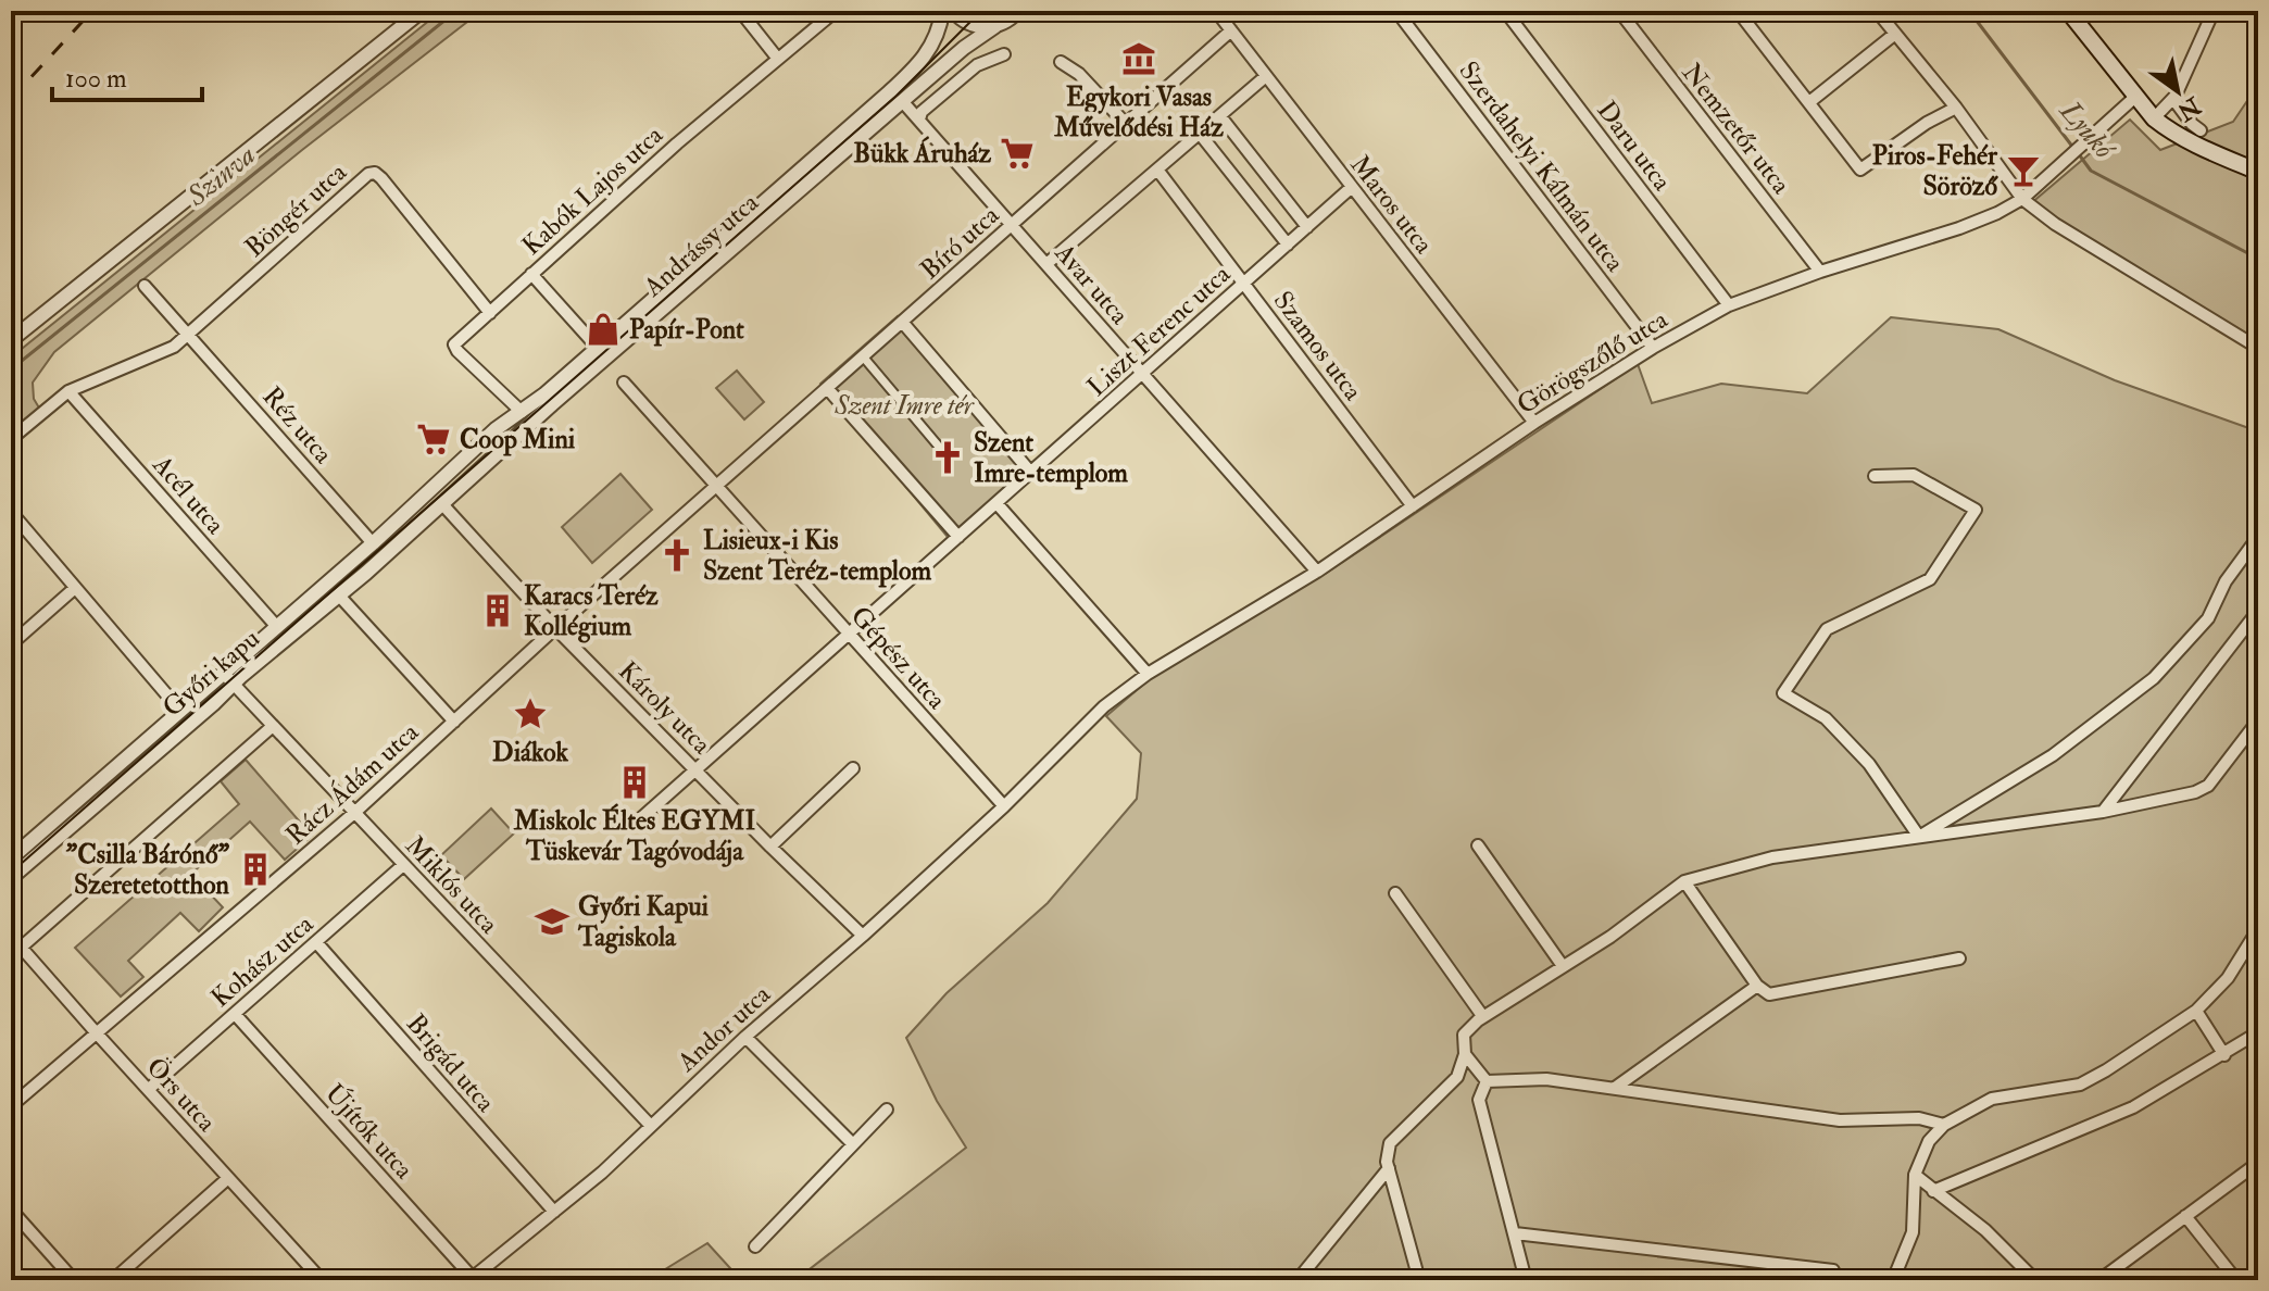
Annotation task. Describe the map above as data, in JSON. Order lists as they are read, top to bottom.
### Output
{
  "streets": {
    "street": [
      "Nemzetőr utca",
      "Daru utca",
      "Szerdahelyi Kálmán utca",
      "Kabók Lajos utca",
      "Maros utca",
      "Böngér utca",
      "Bíró utca",
      "Andrássy utca",
      "Avar utca",
      "Liszt Ferenc utca",
      "Szamos utca",
      "Görögszőlő utca",
      "Réz utca",
      "Acél utca",
      "Gépész utca",
      "Győri kapu",
      "Károly utca",
      "Rácz Ádám utca",
      "Miklós utca",
      "Kohász utca",
      "Andor utca",
      "Brigád utca",
      "Örs utca",
      "Újítók utca"
    ]
  },
  "crossings": [
    ["Nemzetőr utca", "Görögszőlő utca"],
    ["Daru utca", "Görögszőlő utca"],
    ["Szerdahelyi Kálmán utca", "Görögszőlő utca"],
    ["Kabók Lajos utca", "Böngér utca"],
    ["Kabók Lajos utca", "Andrássy utca"],
    ["Maros utca", "Bíró utca"],
    ["Maros utca", "Liszt Ferenc utca"],
    ["Maros utca", "Görögszőlő utca"],
    ["Böngér utca", "Réz utca"],
    ["Bíró utca", "Avar utca"],
    ["Bíró utca", "Gépész utca"],
    ["Bíró utca", "Rácz Ádám utca"],
    ["Andrássy utca", "Avar utca"],
    ["Andrássy utca", "Győri kapu"],
    ["Andrássy utca", "Károly utca"],
    ["Avar utca", "Liszt Ferenc utca"],
    ["Avar utca", "Görögszőlő utca"],
    ["Liszt Ferenc utca", "Szamos utca"],
    ["Liszt Ferenc utca", "Gépész utca"],
    ["Liszt Ferenc utca", "Károly utca"],
    ["Szamos utca", "Görögszőlő utca"],
    ["Görögszőlő utca", "Gépész utca"],
    ["Görögszőlő utca", "Andor utca"],
    ["Réz utca", "Győri kapu"],
    ["Acél utca", "Győri kapu"],
    ["Gépész utca", "Rácz Ádám utca"],
    ["Gépész utca", "Andor utca"],
    ["Győri kapu", "Károly utca"],
    ["Győri kapu", "Miklós utca"],
    ["Károly utca", "Rácz Ádám utca"],
    ["Károly utca", "Andor utca"],
    ["Rácz Ádám utca", "Miklós utca"],
    ["Rácz Ádám utca", "Örs utca"],
    ["Miklós utca", "Kohász utca"],
    ["Miklós utca", "Andor utca"],
    ["Kohász utca", "Brigád utca"],
    ["Kohász utca", "Örs utca"],
    ["Kohász utca", "Újítók utca"],
    ["Andor utca", "Brigád utca"],
    ["Andor utca", "Újítók utca"]
  ],
  "water": ["Lyukó", "Szinva"],
  "parks": ["Szent Imre tér"],
  "places": {
    "museum": ["Egykori Vasas Művelődési Ház"],
    "supermarket": ["Bükk Áruház", "Coop Mini"],
    "bar": ["Piros-Fehér Söröző"],
    "shop": ["Papír-Pont"],
    "church": ["Szent Imre-templom", "Lisieux-i Kis Szent Teréz-templom"],
    "building": ["Karacs Teréz Kollégium", "Miskolc Éltes EGYMI Tüskevár Tagóvodája", "\"Csilla Bárónő\" Szeretetotthon"],
    "place": ["Diákok"],
    "school or university": ["Győri Kapui Tagiskola"]
  },
  "scale_bar": "100 m",
  "north": "bottom right"
}
